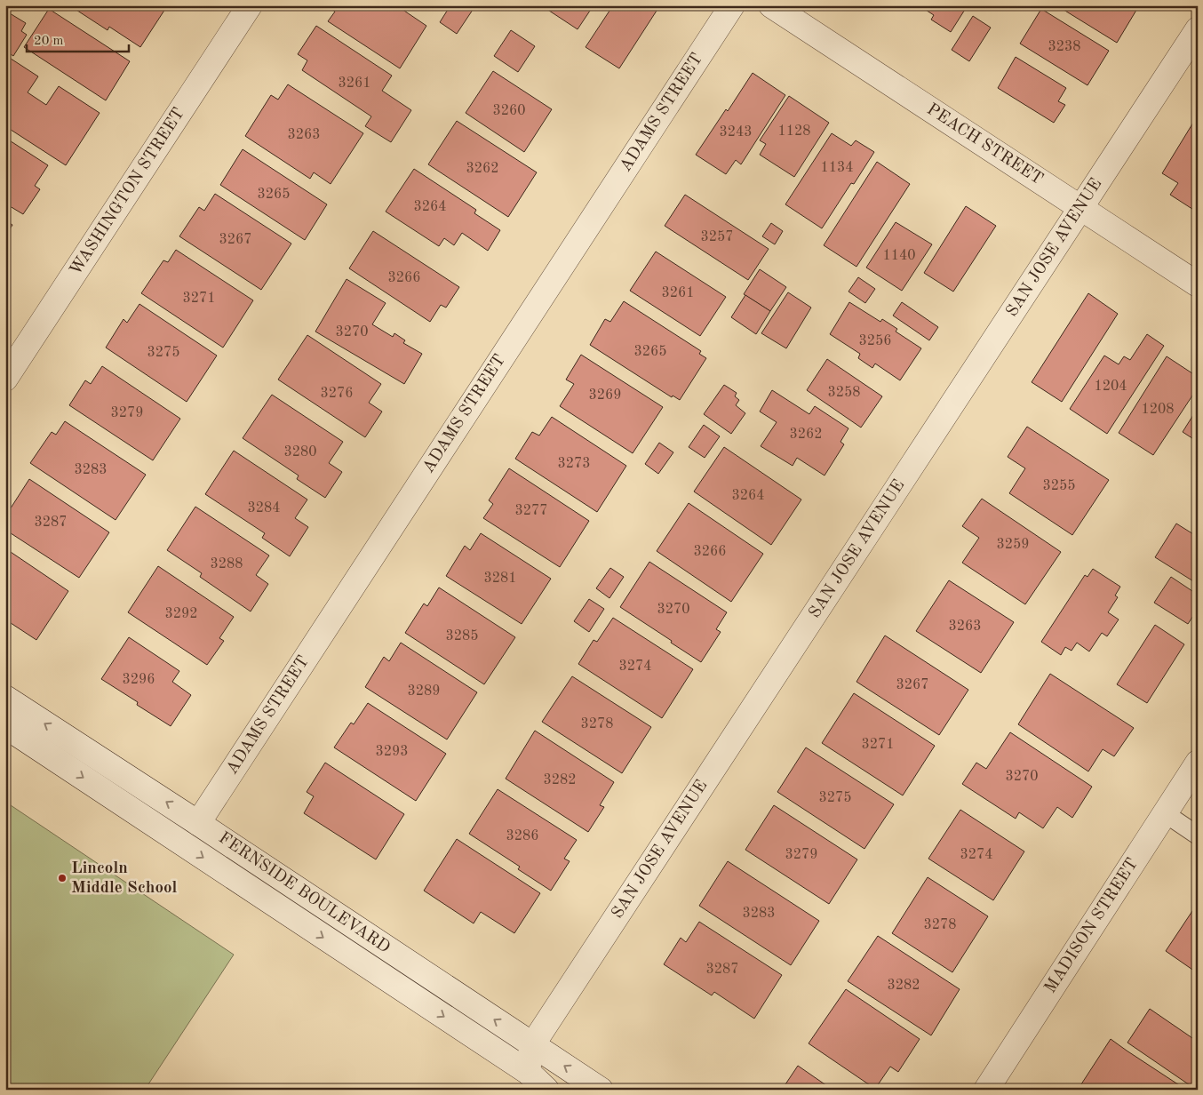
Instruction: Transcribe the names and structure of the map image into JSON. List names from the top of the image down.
{
  "streets": {
    "street": [
      "ADAMS STREET",
      "PEACH STREET",
      "WASHINGTON STREET",
      "SAN JOSE AVENUE",
      "FERNSIDE BOULEVARD",
      "MADISON STREET"
    ]
  },
  "crossings": [
    ["ADAMS STREET", "FERNSIDE BOULEVARD"],
    ["PEACH STREET", "SAN JOSE AVENUE"],
    ["SAN JOSE AVENUE", "FERNSIDE BOULEVARD"]
  ],
  "places": ["Lincoln Middle School"],
  "house_numbers": [
    "3238",
    "3261",
    "3260",
    "1128",
    "3243",
    "3263",
    "1134",
    "3262",
    "3265",
    "3264",
    "3257",
    "3267",
    "1140",
    "3266",
    "3261",
    "3271",
    "3270",
    "3256",
    "3265",
    "3275",
    "1204",
    "3258",
    "3276",
    "3269",
    "1208",
    "3279",
    "3262",
    "3280",
    "3273",
    "3283",
    "3255",
    "3264",
    "3284",
    "3277",
    "3287",
    "3259",
    "3266",
    "3288",
    "3281",
    "3270",
    "3292",
    "3263",
    "3285",
    "3274",
    "3296",
    "3267",
    "3289",
    "3278",
    "3271",
    "3293",
    "3270",
    "3282",
    "3275",
    "3286",
    "3279",
    "3274",
    "3283",
    "3278",
    "3287",
    "3282"
  ],
  "scale_bar": "20 m"
}
